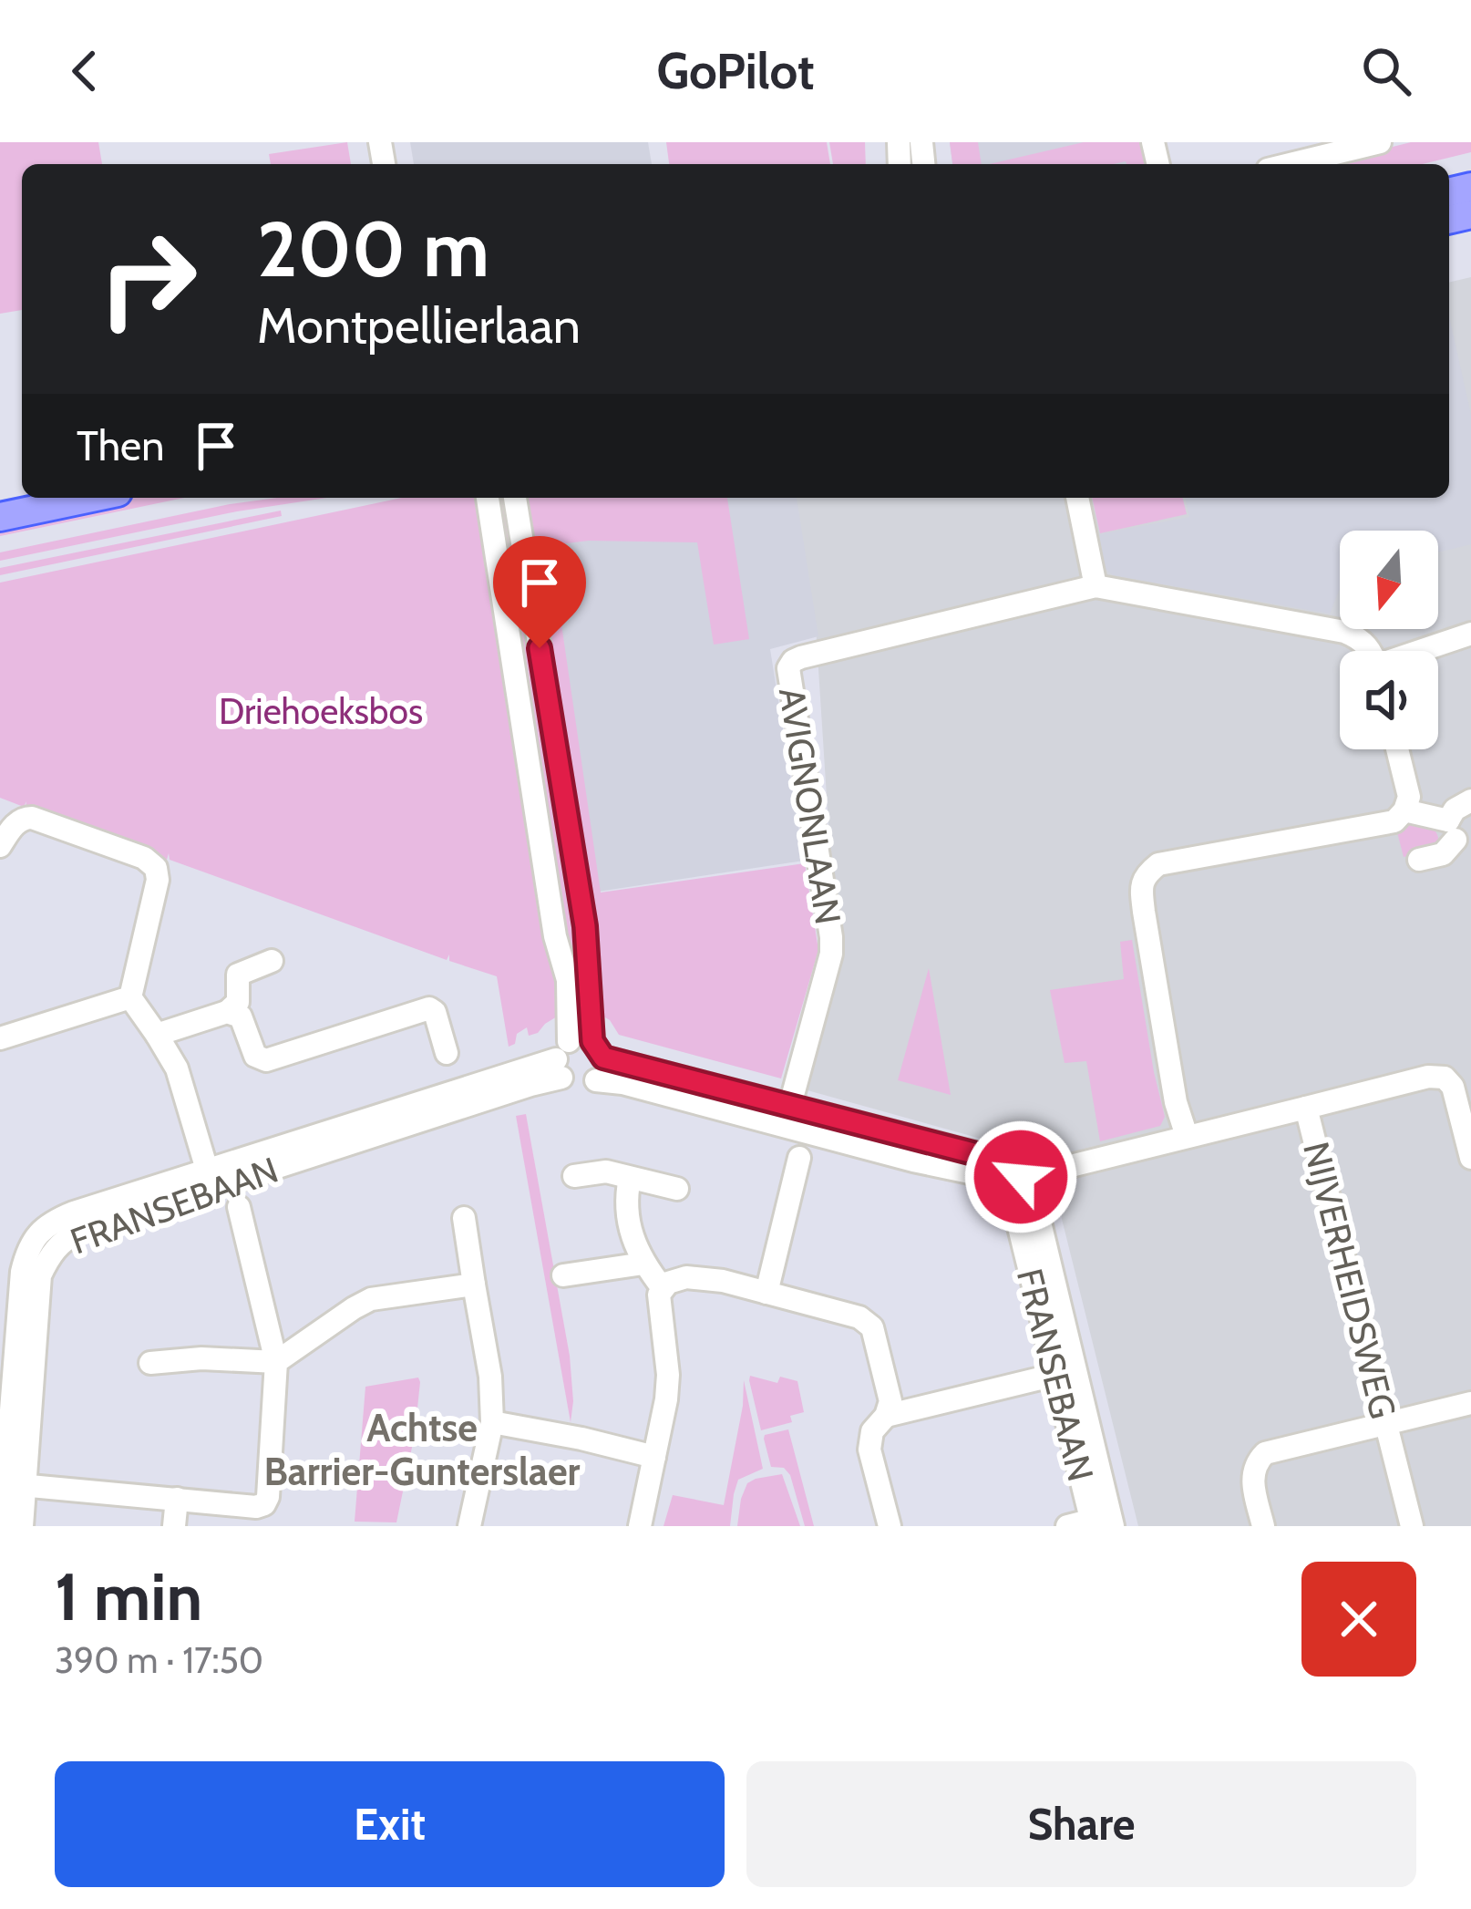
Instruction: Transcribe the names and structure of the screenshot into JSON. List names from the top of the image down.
{
  "streets": {
    "street": ["AVIGNONLAAN", "FRANSEBAAN", "NIJVERHEIDSWEG"]
  },
  "districts": ["Achtse Barrier-Gunterslaer"],
  "parks": ["Driehoeksbos"],
  "north": "bottom",
  "page": {
    "header": "GoPilot",
    "turn": ["200 m", "Montpellierlaan"],
    "then": "Then",
    "heading": ["1 min", "390 m · 17:50"],
    "buttons": ["Exit", "Share"]
  }
}
